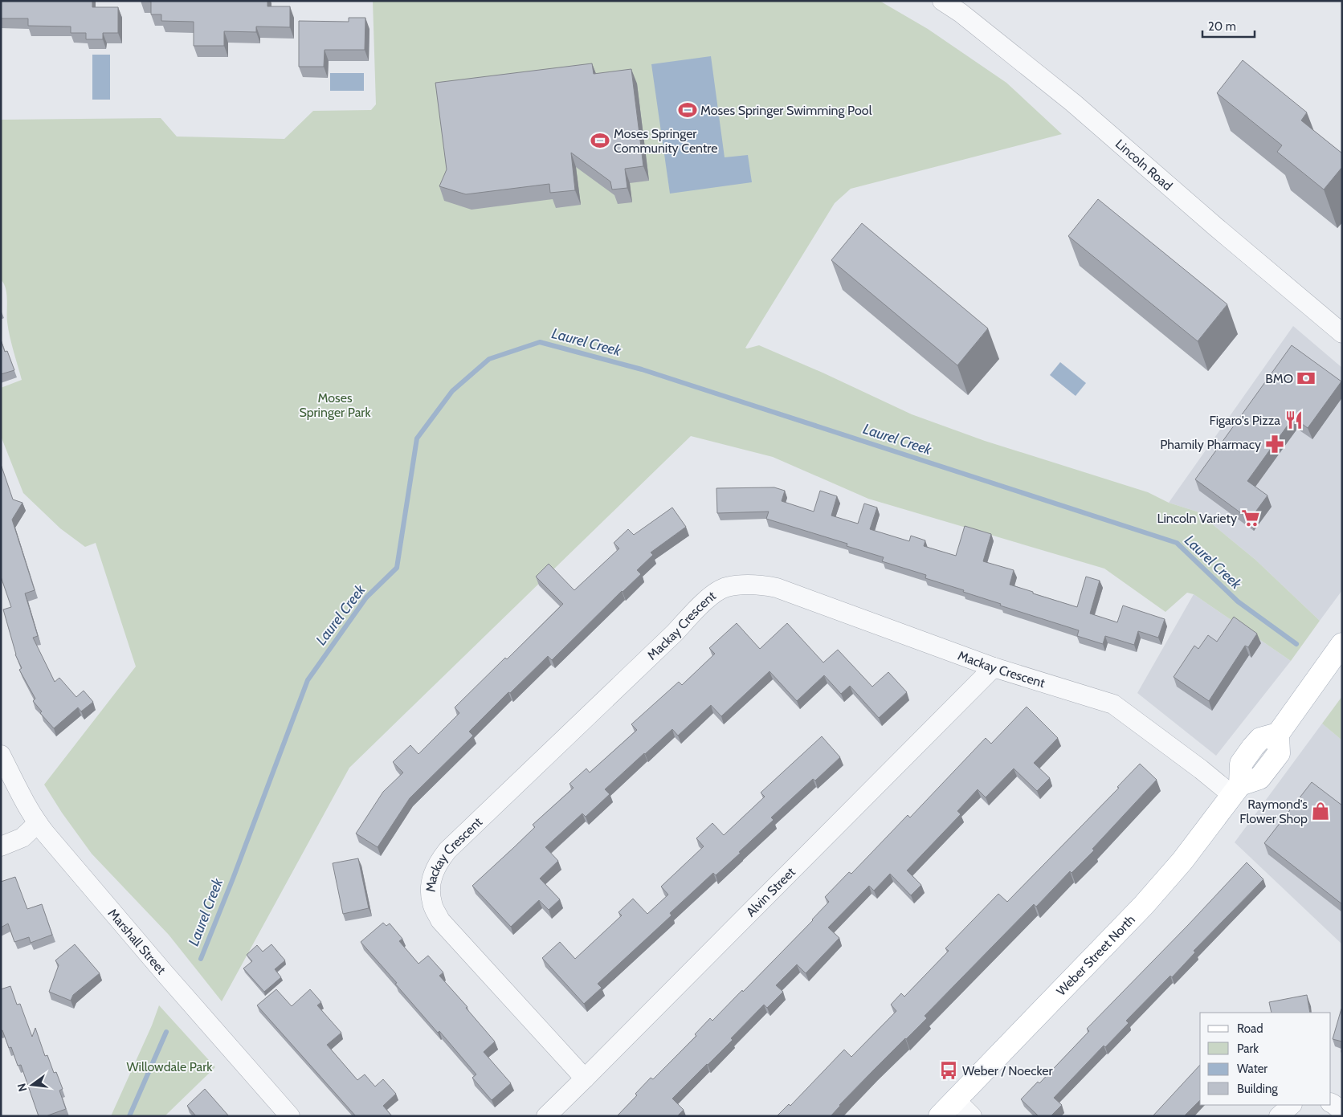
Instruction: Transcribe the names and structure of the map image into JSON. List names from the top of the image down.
{
  "streets": {
    "main road": ["Weber Street North"],
    "street": [
      "Lincoln Road",
      "Mackay Crescent",
      "Alvin Street",
      "Marshall Street"
    ]
  },
  "crossings": [
    ["Mackay Crescent", "Alvin Street"],
    ["Mackay Crescent", "Weber Street North"]
  ],
  "water": ["Laurel Creek"],
  "parks": ["Moses Springer Park", "Willowdale Park"],
  "places": {
    "sports": ["Moses Springer Swimming Pool", "Moses Springer Community Centre"],
    "bank": ["BMO"],
    "restaurant": ["Figaro's Pizza"],
    "pharmacy": ["Phamily Pharmacy"],
    "supermarket": ["Lincoln Variety"],
    "shop": ["Raymond's Flower Shop"],
    "bus stop": ["Weber / Noecker"]
  },
  "legend": [
    "Road",
    "Park",
    "Water",
    "Building"
  ],
  "scale_bar": "20 m",
  "north": "left"
}
